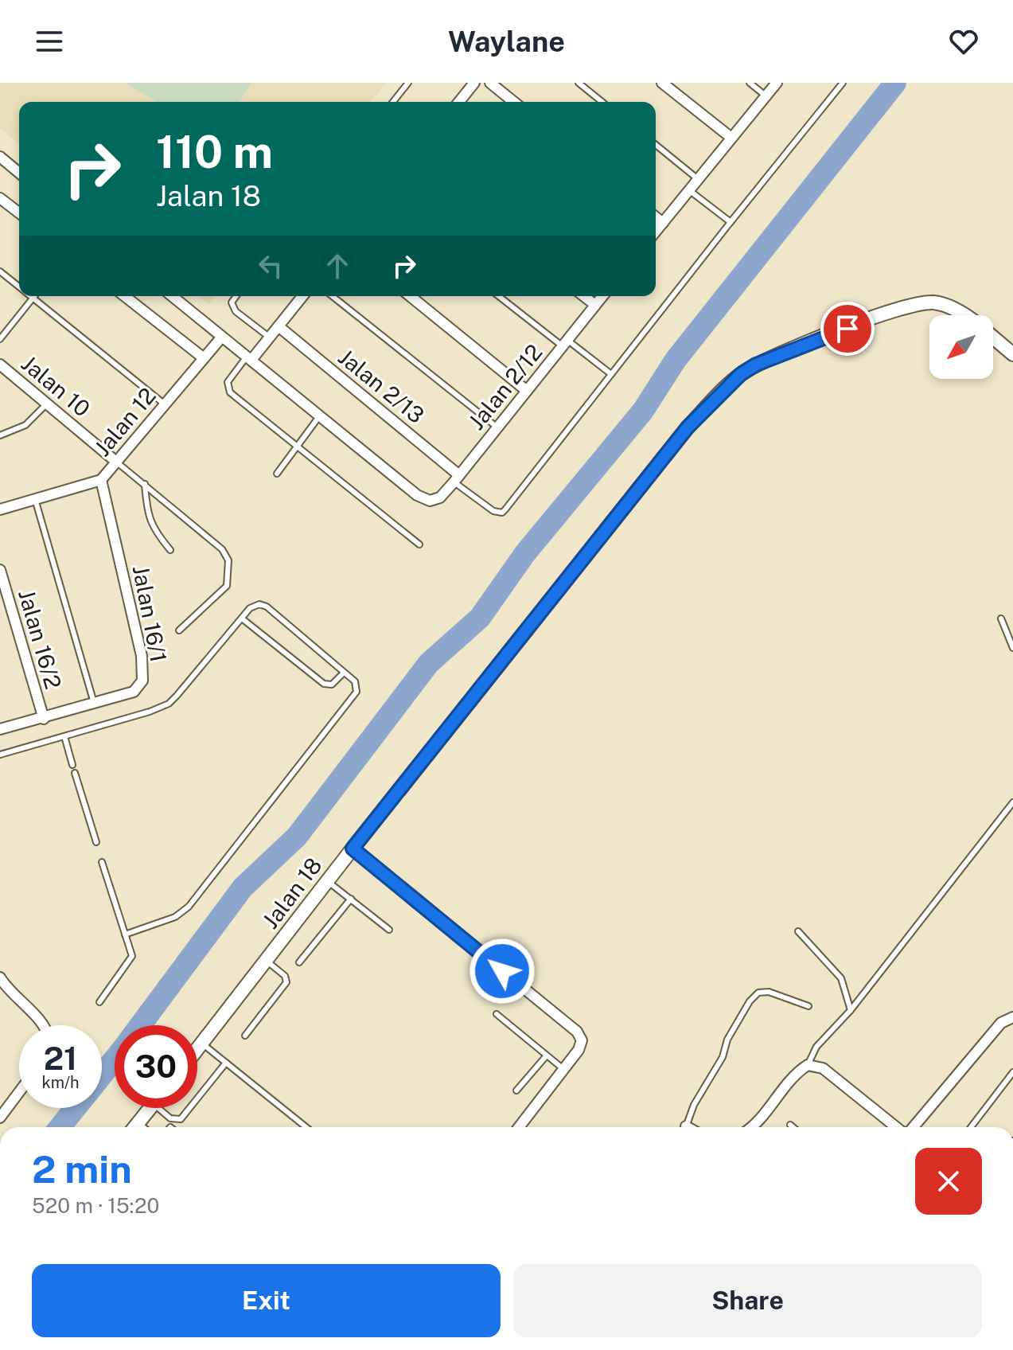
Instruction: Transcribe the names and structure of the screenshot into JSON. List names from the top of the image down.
{
  "streets": {
    "street": [
      "Jalan 10",
      "Jalan 2/13",
      "Jalan 2/12",
      "Jalan 12",
      "Jalan 16/1",
      "Jalan 16/2",
      "Jalan 18"
    ]
  },
  "crossings": [
    ["Jalan 10", "Jalan 12"],
    ["Jalan 2/13", "Jalan 2/12"],
    ["Jalan 12", "Jalan 16/1"],
    ["Jalan 16/1", "Jalan 16/2"]
  ],
  "north": "bottom left",
  "page": {
    "header": "Waylane",
    "turn": ["110 m", "Jalan 18"],
    "speed": "21 km/h",
    "limit": "30",
    "heading": ["2 min", "520 m · 15:20"],
    "buttons": ["Exit", "Share"]
  }
}
